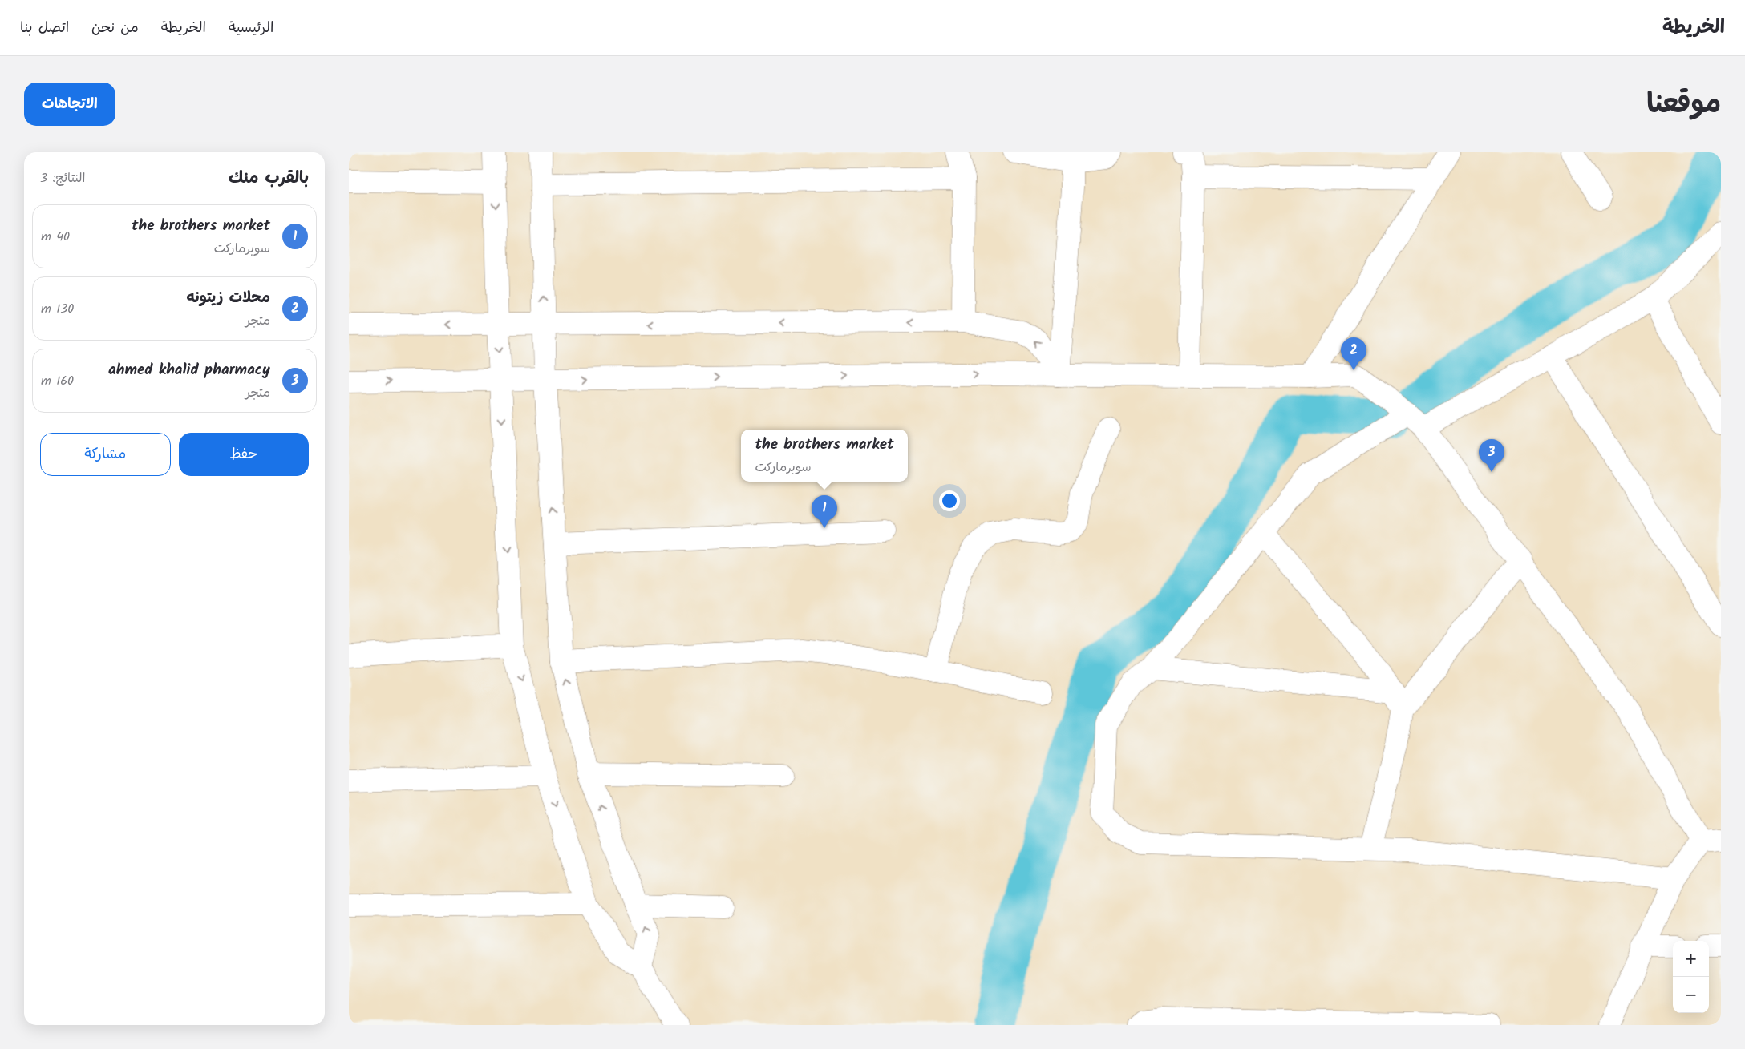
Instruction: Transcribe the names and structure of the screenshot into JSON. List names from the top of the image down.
{
  "page": {
    "header": "الخريطة",
    "nav": [
      "الرئيسية",
      "الخريطة",
      "من نحن",
      "اتصل بنا"
    ],
    "title": "موقعنا",
    "buttons": [
      "الاتجاهات",
      ["حفظ", "مشاركة"]
    ],
    "heading": ["بالقرب منك", "النتائج: 3"],
    "list": [
      {
        "mark": "1",
        "name": "the brothers market",
        "note": "سوبرماركت",
        "value": "40 m"
      },
      {
        "mark": "2",
        "name": "محلات زيتونه",
        "note": "متجر",
        "value": "130 m"
      },
      {
        "mark": "3",
        "name": "ahmed khalid pharmacy",
        "note": "متجر",
        "value": "160 m"
      }
    ],
    "pins": ["2", "3", "1"],
    "popup": ["the brothers market", "سوبرماركت"],
    "map_buttons": ["+", "−"]
  }
}
